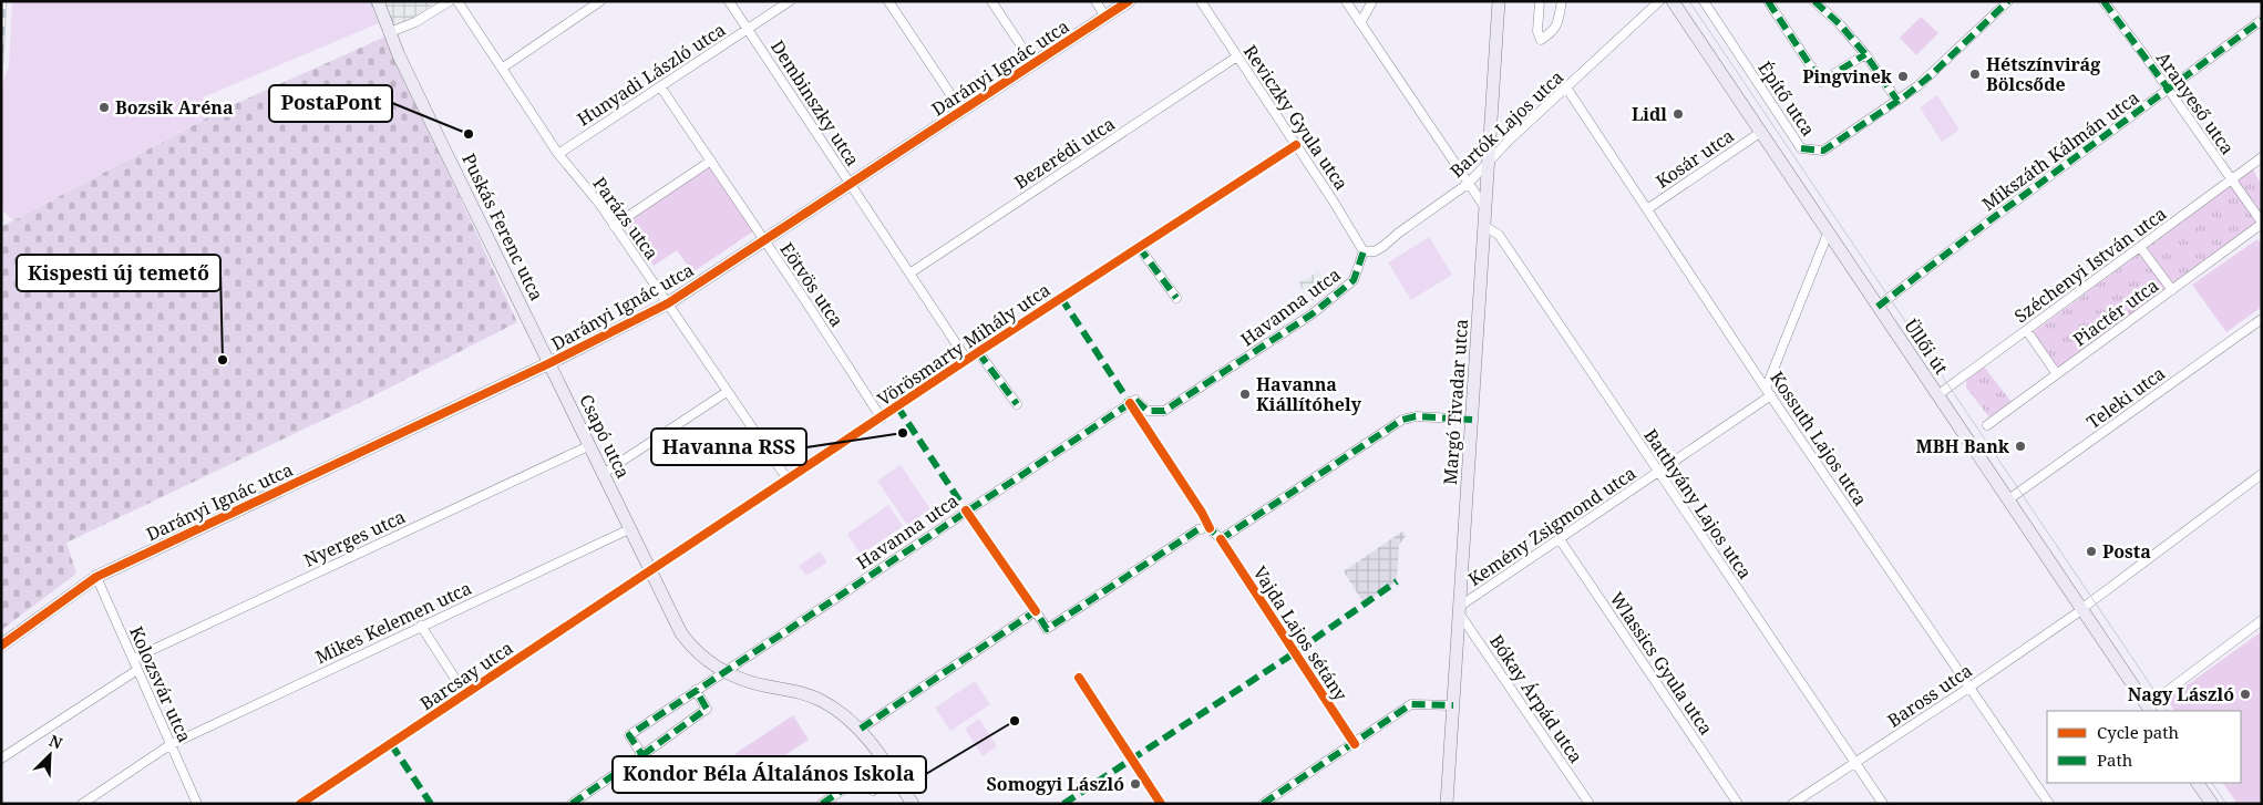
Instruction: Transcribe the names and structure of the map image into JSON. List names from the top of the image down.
{
  "streets": {
    "street": [
      "Darányi Ignác utca",
      "Hunyadi László utca",
      "Építő utca",
      "Dembinszky utca",
      "Aranyeső utca",
      "Reviczky Gyula utca",
      "Bartók Lajos utca",
      "Mikszáth Kálmán utca",
      "Bezerédi utca",
      "Kosár utca",
      "Parázs utca",
      "Puskás Ferenc utca",
      "Széchenyi István utca",
      "Eötvös utca",
      "Havanna utca",
      "Piactér utca",
      "Vörösmarty Mihály utca",
      "Üllői út",
      "Teleki utca",
      "Margó Tivadar utca",
      "Csapó utca",
      "Kossuth Lajos utca",
      "Batthyány Lajos utca",
      "Kemény Zsigmond utca",
      "Nyerges utca",
      "Mikes Kelemen utca",
      "Wlassics Gyula utca",
      "Barcsay utca",
      "Kolozsvár utca",
      "Baross utca",
      "Bókay Árpád utca"
    ],
    "cycle path": ["Vajda Lajos sétány"]
  },
  "crossings": [
    ["Darányi Ignác utca", "Dembinszky utca"],
    ["Darányi Ignác utca", "Parázs utca"],
    ["Darányi Ignác utca", "Eötvös utca"],
    ["Darányi Ignác utca", "Csapó utca"],
    ["Darányi Ignác utca", "Kolozsvár utca"],
    ["Hunyadi László utca", "Dembinszky utca"],
    ["Hunyadi László utca", "Parázs utca"],
    ["Hunyadi László utca", "Eötvös utca"],
    ["Dembinszky utca", "Bezerédi utca"],
    ["Dembinszky utca", "Vörösmarty Mihály utca"],
    ["Aranyeső utca", "Mikszáth Kálmán utca"],
    ["Aranyeső utca", "Széchenyi István utca"],
    ["Aranyeső utca", "Piactér utca"],
    ["Reviczky Gyula utca", "Bartók Lajos utca"],
    ["Reviczky Gyula utca", "Bezerédi utca"],
    ["Reviczky Gyula utca", "Havanna utca"],
    ["Reviczky Gyula utca", "Vörösmarty Mihály utca"],
    ["Bartók Lajos utca", "Havanna utca"],
    ["Bartók Lajos utca", "Margó Tivadar utca"],
    ["Bartók Lajos utca", "Kossuth Lajos utca"],
    ["Mikszáth Kálmán utca", "Üllői út"],
    ["Kosár utca", "Üllői út"],
    ["Kosár utca", "Kossuth Lajos utca"],
    ["Parázs utca", "Vörösmarty Mihály utca"],
    ["Puskás Ferenc utca", "Csapó utca"],
    ["Széchenyi István utca", "Üllői út"],
    ["Eötvös utca", "Vörösmarty Mihály utca"],
    ["Havanna utca", "Csapó utca"],
    ["Vörösmarty Mihály utca", "Csapó utca"],
    ["Vörösmarty Mihály utca", "Barcsay utca"],
    ["Üllői út", "Teleki utca"],
    ["Üllői út", "Baross utca"],
    ["Margó Tivadar utca", "Batthyány Lajos utca"],
    ["Margó Tivadar utca", "Kemény Zsigmond utca"],
    ["Margó Tivadar utca", "Bókay Árpád utca"],
    ["Csapó utca", "Nyerges utca"],
    ["Csapó utca", "Mikes Kelemen utca"],
    ["Csapó utca", "Barcsay utca"],
    ["Kossuth Lajos utca", "Kemény Zsigmond utca"],
    ["Kossuth Lajos utca", "Baross utca"],
    ["Batthyány Lajos utca", "Kemény Zsigmond utca"],
    ["Batthyány Lajos utca", "Baross utca"],
    ["Kemény Zsigmond utca", "Wlassics Gyula utca"],
    ["Kemény Zsigmond utca", "Bókay Árpád utca"],
    ["Nyerges utca", "Kolozsvár utca"],
    ["Mikes Kelemen utca", "Kolozsvár utca"]
  ],
  "places": [
    "Hétszínvirág Bölcsőde",
    "Pingvinek",
    "Bozsik Aréna",
    "Lidl",
    "PostaPont",
    "Kispesti új temető",
    "Havanna Kiállítóhely",
    "Havanna RSS",
    "MBH Bank",
    "Posta",
    "Nagy László",
    "Kondor Béla Általános Iskola",
    "Somogyi László"
  ],
  "legend": ["Cycle path", "Path"],
  "north": "top right"
}
